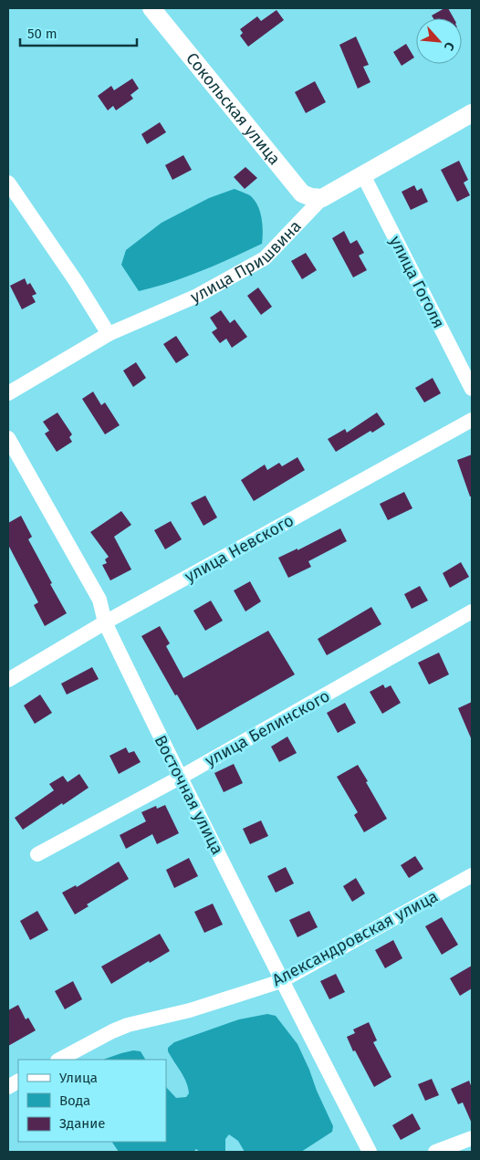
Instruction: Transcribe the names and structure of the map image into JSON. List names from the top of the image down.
{
  "streets": {
    "street": [
      "Сокольская улица",
      "улица Пришвина",
      "улица Гоголя",
      "улица Невского",
      "улица Белинского",
      "Восточная улица",
      "Александровская улица"
    ]
  },
  "crossings": [
    ["Сокольская улица", "улица Пришвина"],
    ["улица Пришвина", "улица Гоголя"],
    ["улица Невского", "Восточная улица"],
    ["улица Белинского", "Восточная улица"],
    ["Восточная улица", "Александровская улица"]
  ],
  "legend": ["Улица", "Вода", "Здание"],
  "scale_bar": "50 m",
  "north": "bottom right"
}
